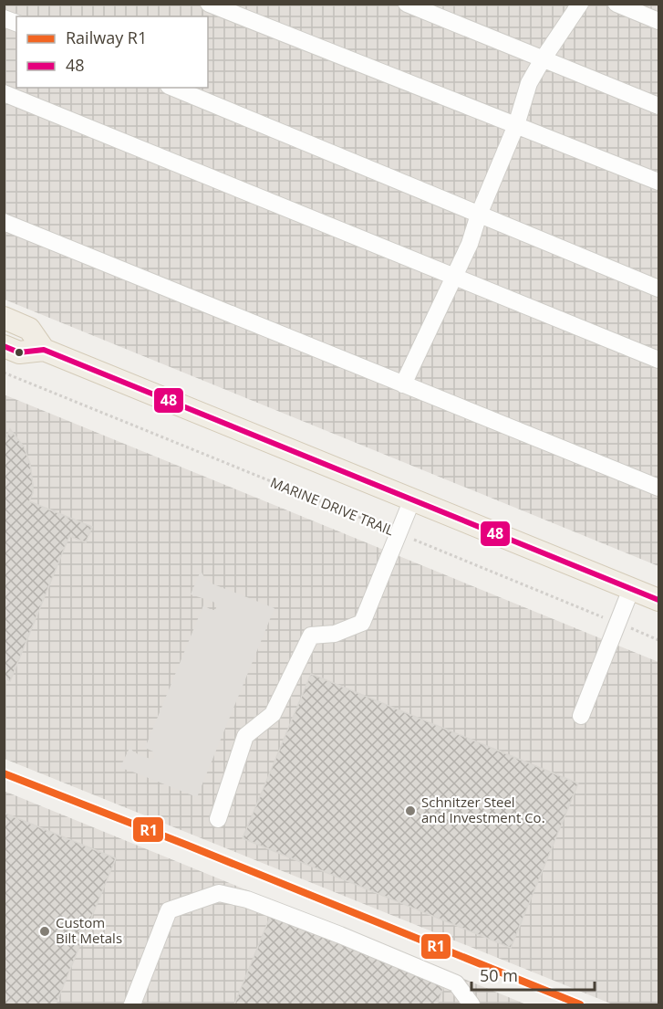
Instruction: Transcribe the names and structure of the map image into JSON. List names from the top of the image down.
{
  "streets": {
    "path": ["MARINE DRIVE TRAIL"]
  },
  "places": ["Schnitzer Steel and Investment Co.", "Custom Bilt Metals"],
  "lines": ["transit line 48", "rail line R1"],
  "legend": ["Railway R1", "48"],
  "scale_bar": "50 m"
}
